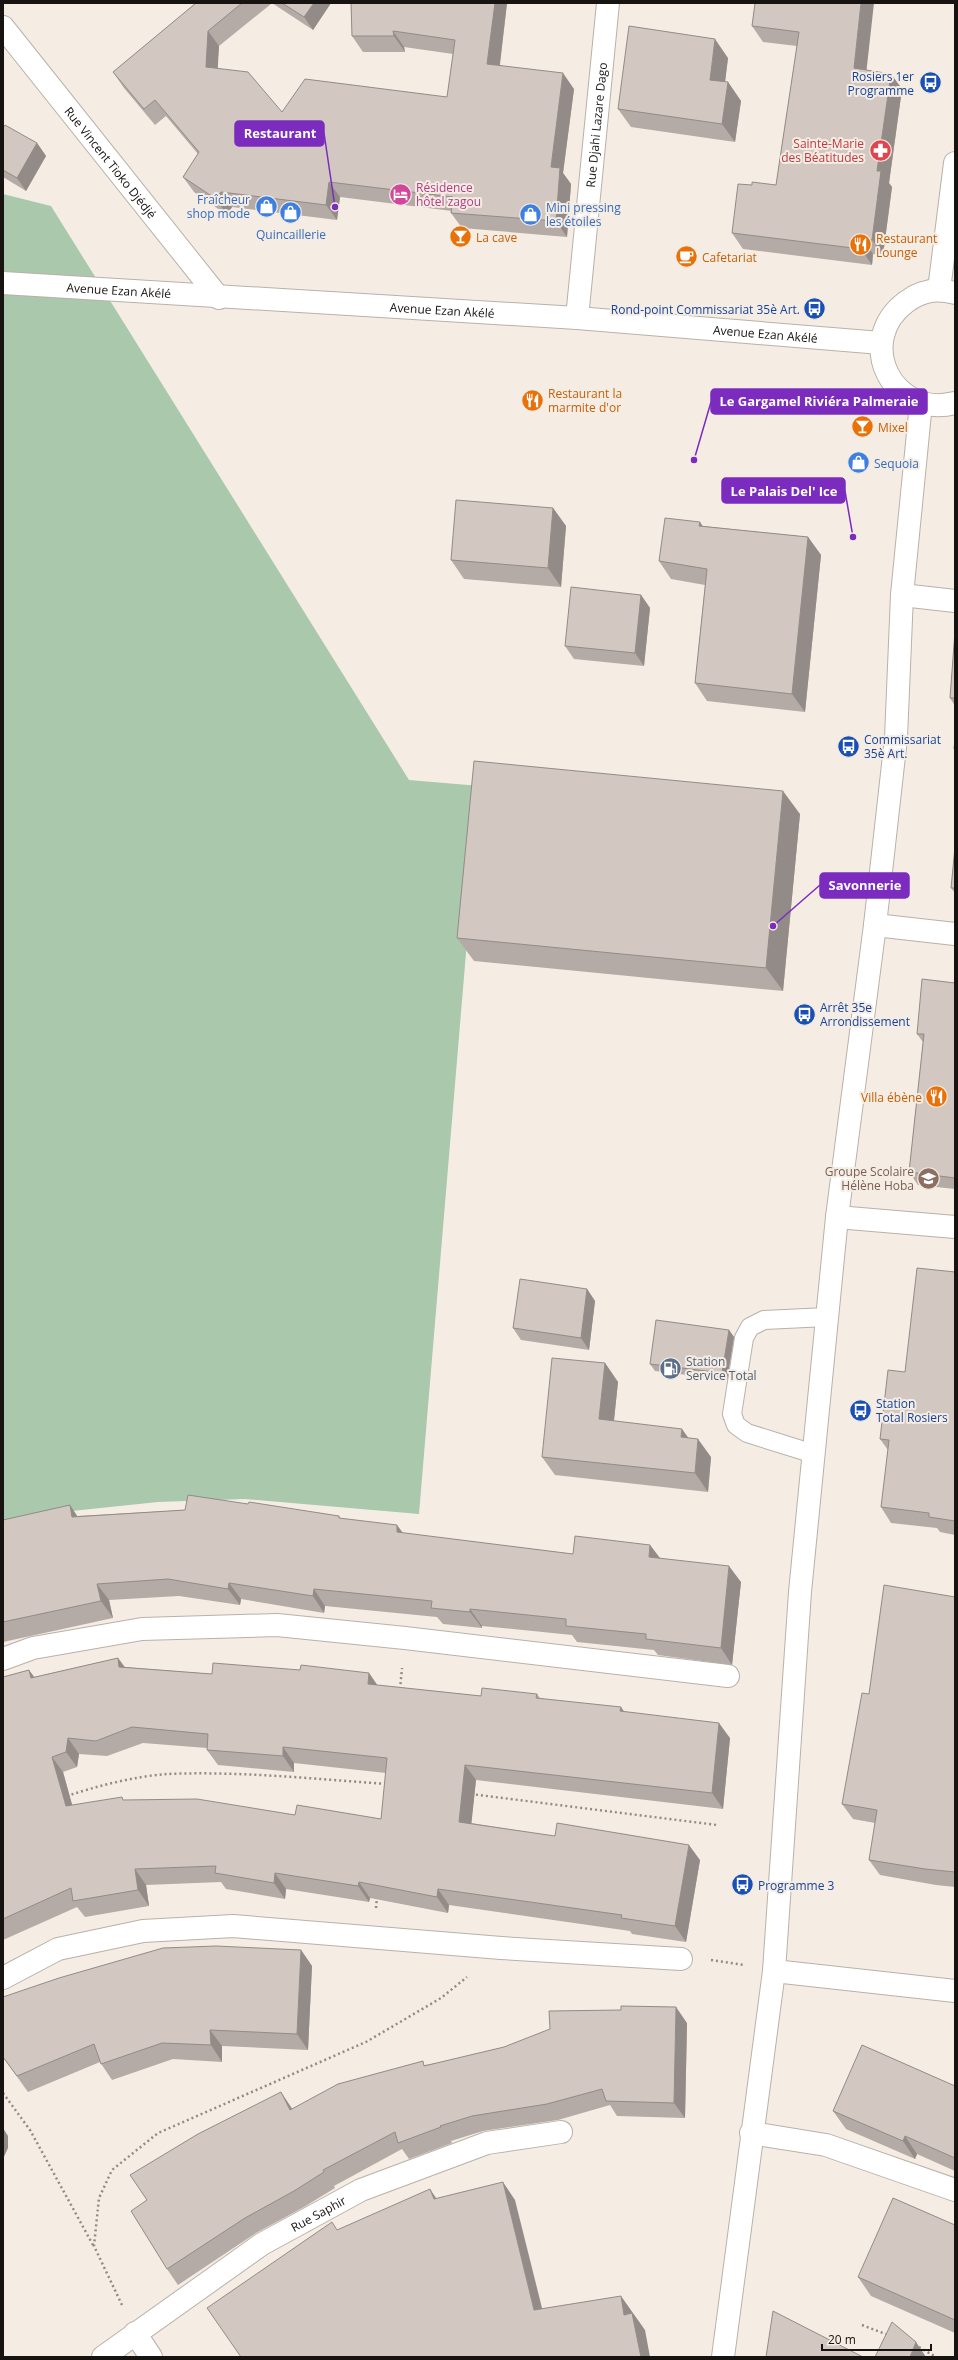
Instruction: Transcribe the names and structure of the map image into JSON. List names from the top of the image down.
{
  "streets": {
    "street": [
      "Rue Djahi Lazare Dago",
      "Rue Vincent Tioko Djédjé",
      "Avenue Ezan Akélé",
      "Rue Saphir"
    ]
  },
  "crossings": [
    ["Rue Djahi Lazare Dago", "Avenue Ezan Akélé"],
    ["Rue Vincent Tioko Djédjé", "Avenue Ezan Akélé"]
  ],
  "places": {
    "bus stop": [
      "Rosiers 1er Programme",
      "Rond-point Commissariat 35è Art.",
      "Commissariat 35è Art.",
      "Arrêt 35e Arrondissement",
      "Station Total Rosiers",
      "Programme 3"
    ],
    "pharmacy": ["Sainte-Marie des Béatitudes"],
    "hotel": ["Résidence hôtel zagou"],
    "shop": [
      "Fraîcheur shop mode",
      "Quincaillerie",
      "Mini pressing les étoiles",
      "Sequoia"
    ],
    "other": [
      "Restaurant",
      "Le Gargamel Riviéra Palmeraie",
      "Le Palais Del' Ice",
      "Savonnerie"
    ],
    "bar": ["La cave", "Mixel"],
    "restaurant": ["Restaurant Lounge", "Restaurant la marmite d'or", "Villa ébène"],
    "cafe": ["Cafetariat"],
    "school or university": ["Groupe Scolaire Hélène Hoba"],
    "fuel station": ["Station Service Total"]
  },
  "scale_bar": "20 m"
}
